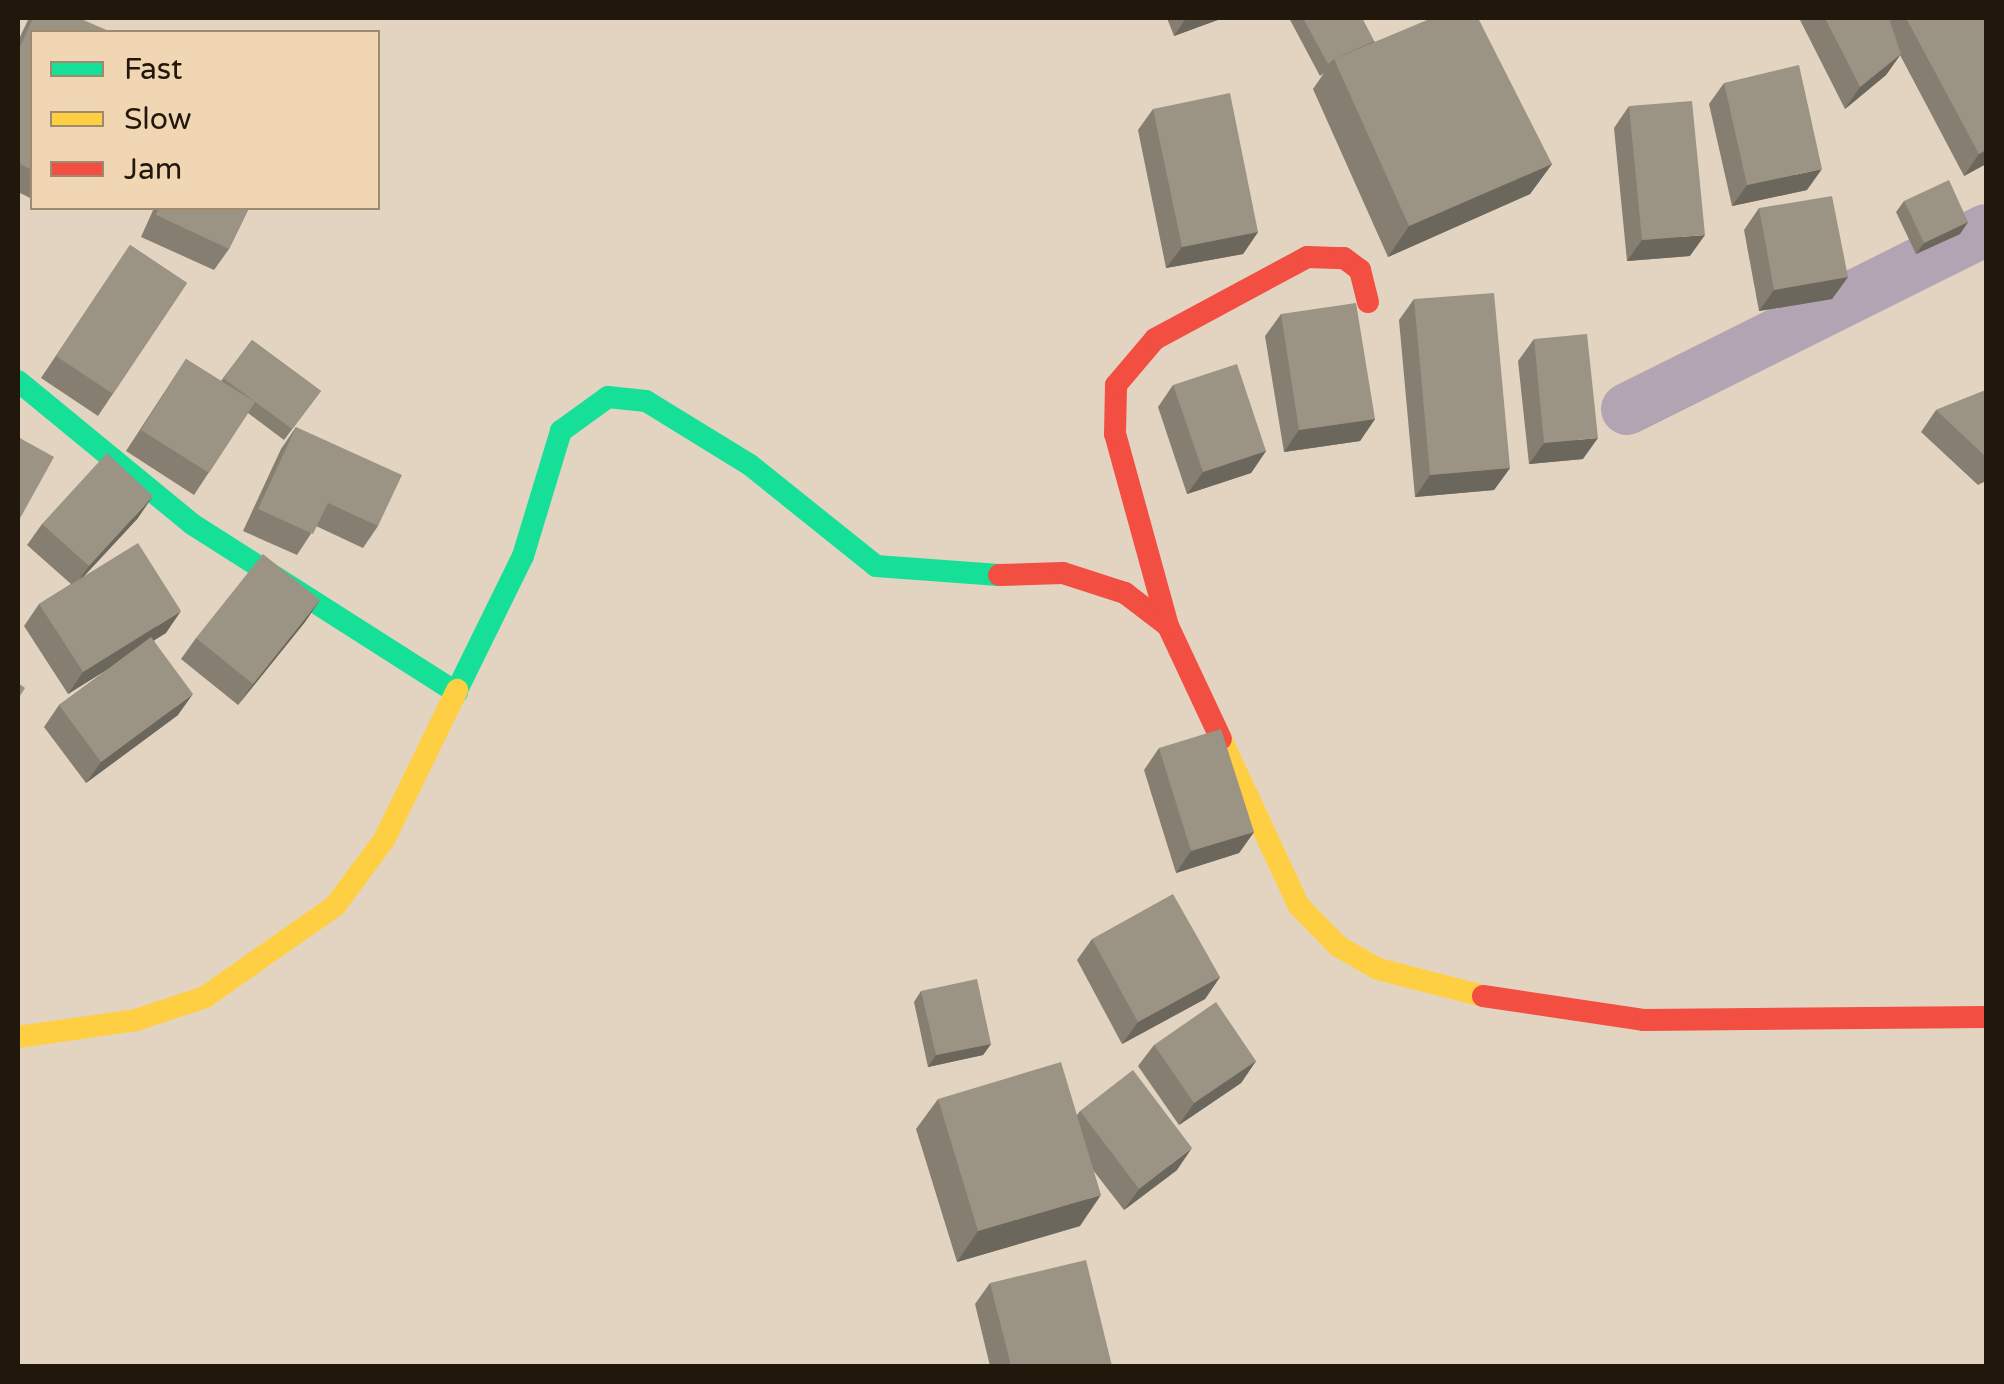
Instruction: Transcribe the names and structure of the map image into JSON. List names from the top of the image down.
{
  "legend": ["Fast", "Slow", "Jam"]
}
